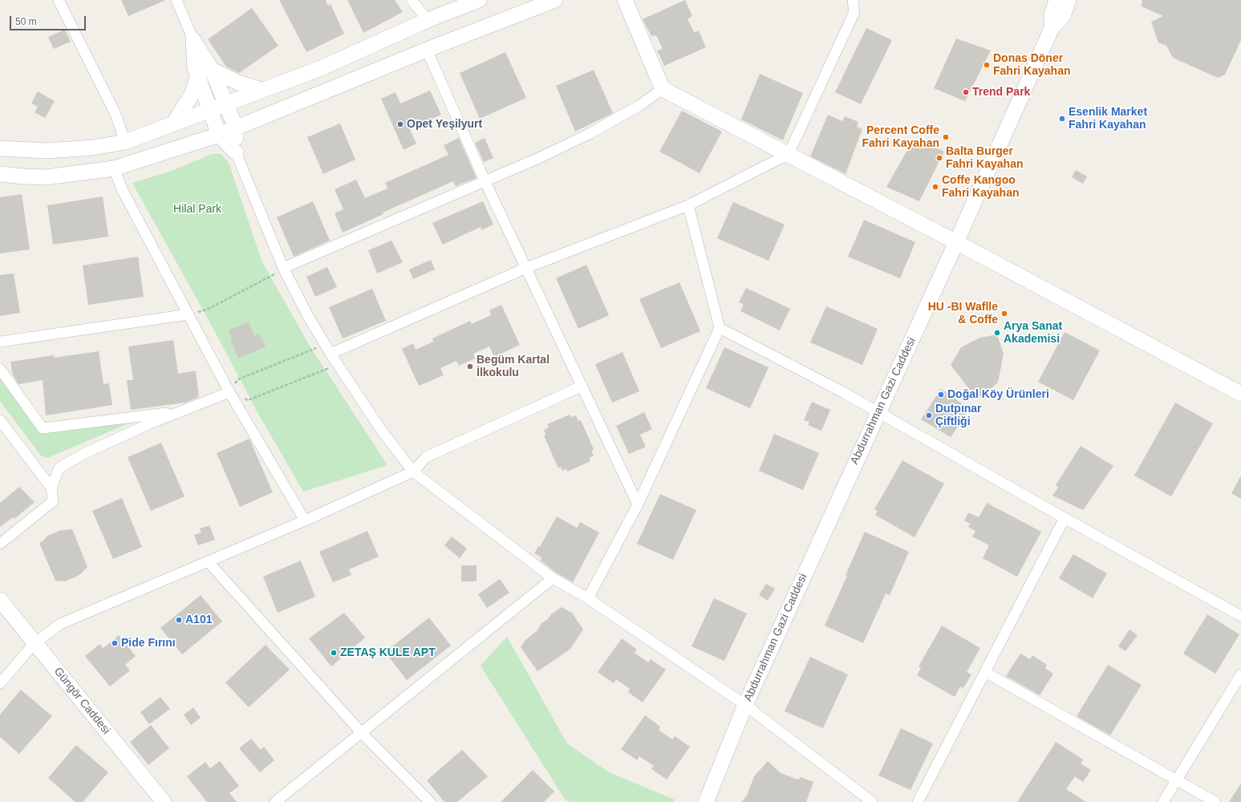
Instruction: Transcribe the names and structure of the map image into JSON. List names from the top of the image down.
{
  "streets": {
    "main road": ["Abdurrahman Gazi Caddesi", "Güngör Caddesi"]
  },
  "parks": ["Hilal Park"],
  "places": [
    "Donas Döner Fahri Kayahan",
    "Trend Park",
    "Esenlik Market Fahri Kayahan",
    "Opet Yeşilyurt",
    "Percent Coffe Fahri Kayahan",
    "Balta Burger Fahri Kayahan",
    "Coffe Kangoo Fahri Kayahan",
    "HU -BI Waflle & Coffe",
    "Arya Sanat Akademisi",
    "Begüm Kartal İlkokulu",
    "Doğal Köy Ürünleri",
    "Dutpınar Çiftliği",
    "A101",
    "Pide Fırını",
    "ZETAŞ KULE APT"
  ],
  "scale_bar": "50 m"
}
